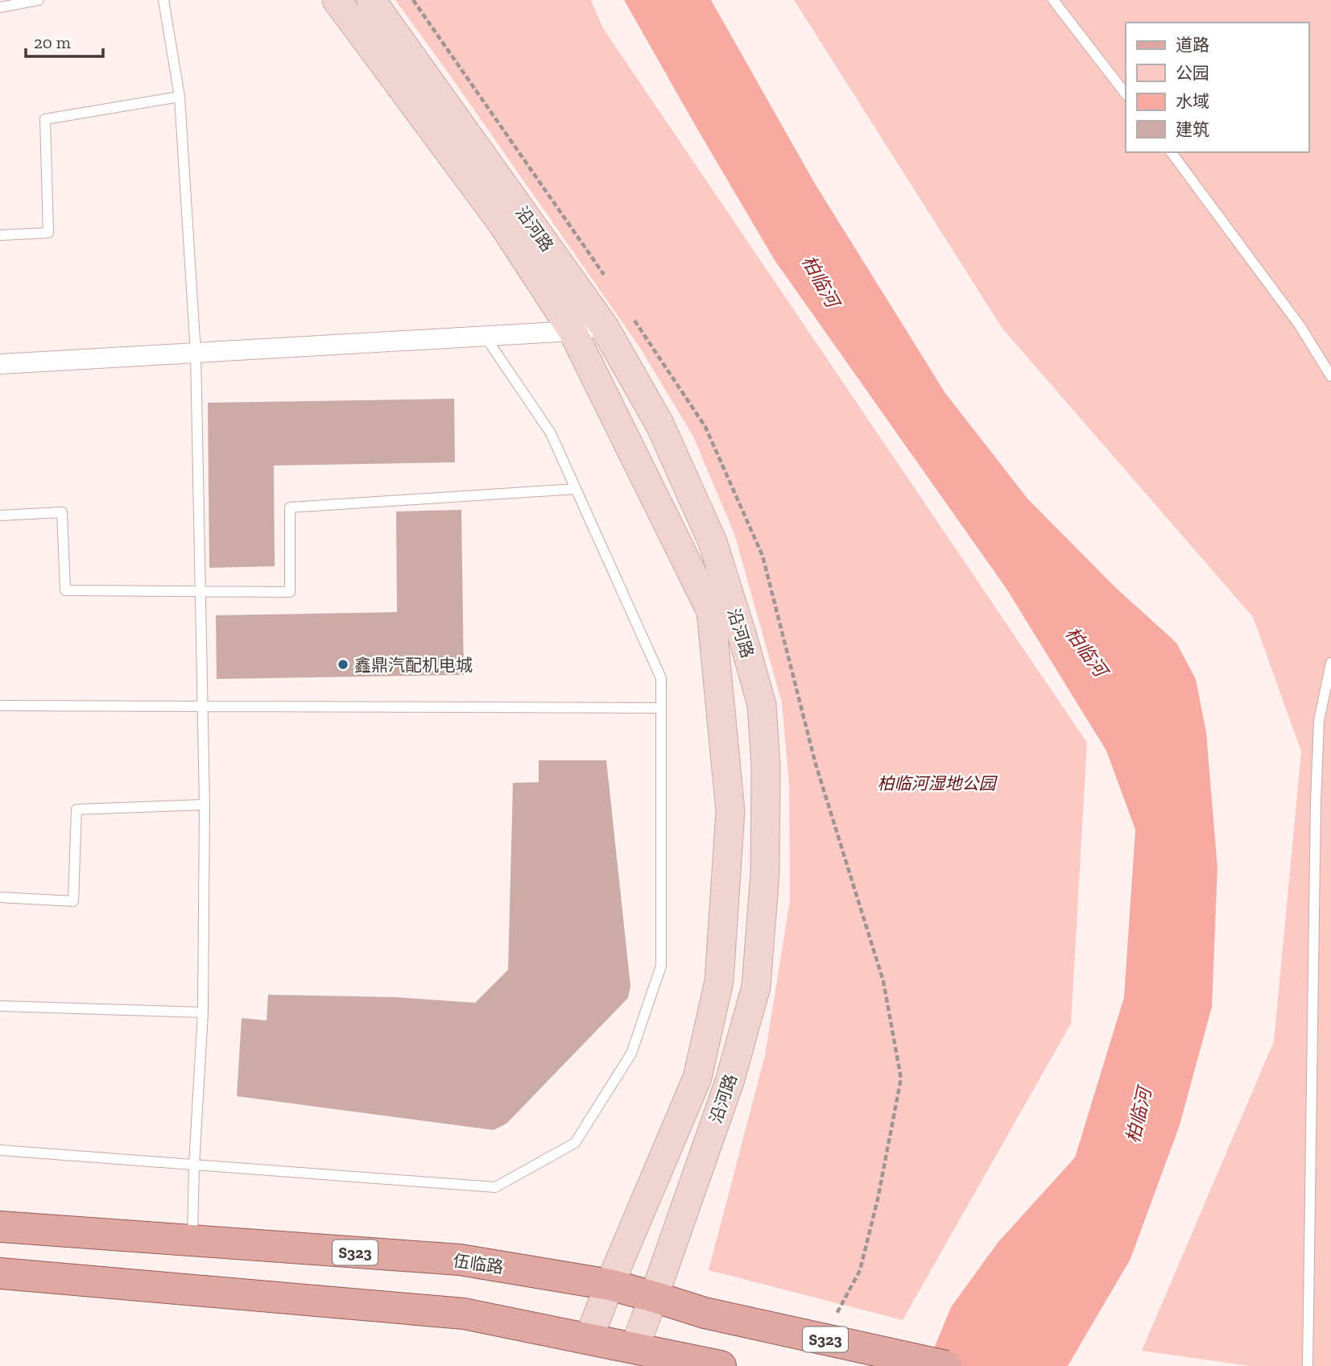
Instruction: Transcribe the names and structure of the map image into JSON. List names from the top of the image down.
{
  "streets": {
    "main road": ["S323", "伍临路"],
    "street": ["沿河路"]
  },
  "crossings": [
    ["沿河路", "伍临路"]
  ],
  "water": ["柏临河"],
  "parks": ["柏临河湿地公园"],
  "places": ["鑫鼎汽配机电城"],
  "legend": [
    "道路",
    "公园",
    "水域",
    "建筑"
  ],
  "scale_bar": "20 m"
}
